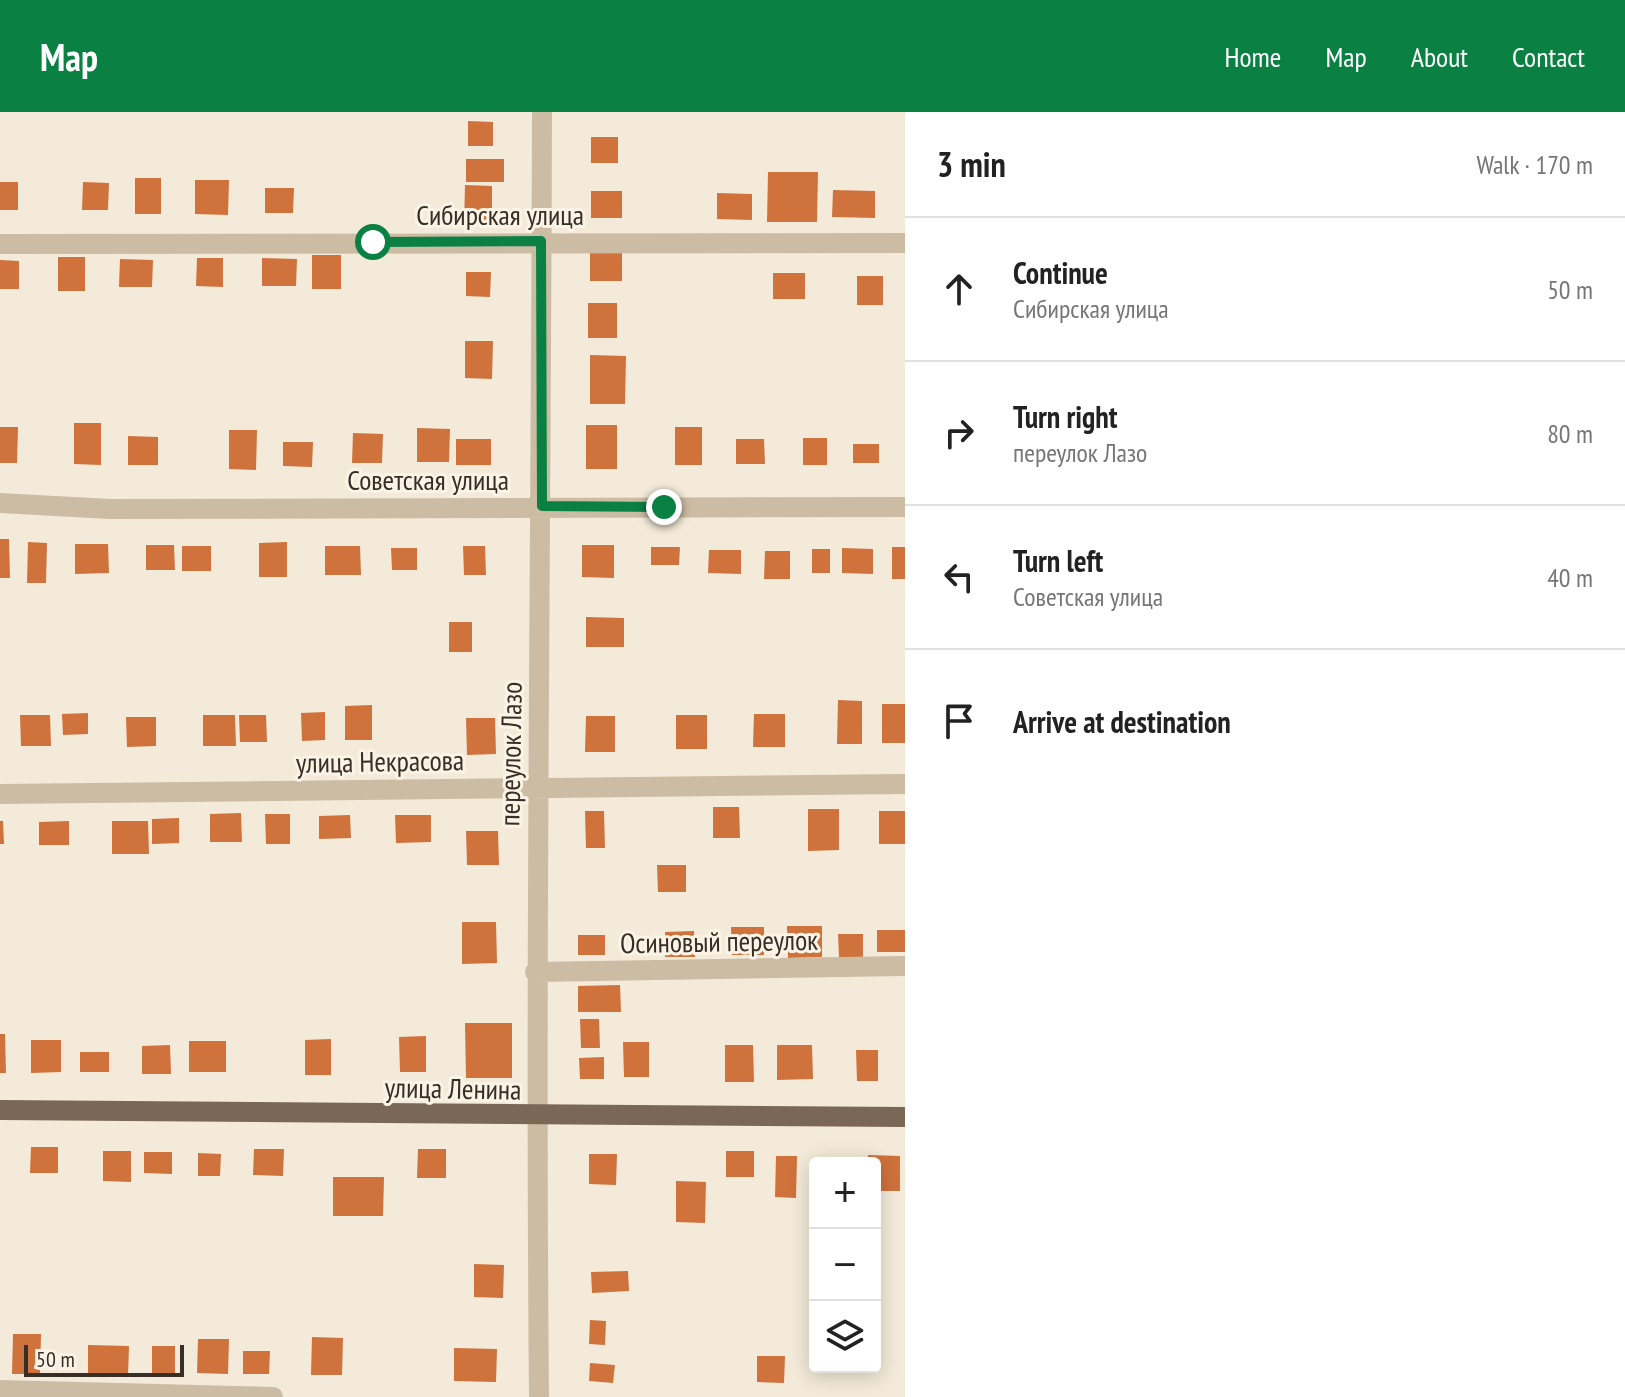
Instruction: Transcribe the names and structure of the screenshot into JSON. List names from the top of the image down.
{
  "streets": {
    "main road": ["улица Ленина"],
    "street": [
      "Сибирская улица",
      "Советская улица",
      "переулок Лазо",
      "улица Некрасова",
      "Осиновый переулок"
    ]
  },
  "crossings": [
    ["Сибирская улица", "переулок Лазо"],
    ["Советская улица", "переулок Лазо"],
    ["переулок Лазо", "улица Некрасова"],
    ["переулок Лазо", "Осиновый переулок"],
    ["переулок Лазо", "улица Ленина"]
  ],
  "scale_bar": "50 m",
  "page": {
    "header": "Map",
    "nav": [
      "Home",
      "Map",
      "About",
      "Contact"
    ],
    "heading": ["3 min", "Walk · 170 m"],
    "list": [
      ["Continue", "Сибирская улица", "50 m"],
      ["Turn right", "переулок Лазо", "80 m"],
      ["Turn left", "Советская улица", "40 m"],
      "Arrive at destination"
    ],
    "map_buttons": ["+", "−"],
    "scale": "50 m"
  }
}
